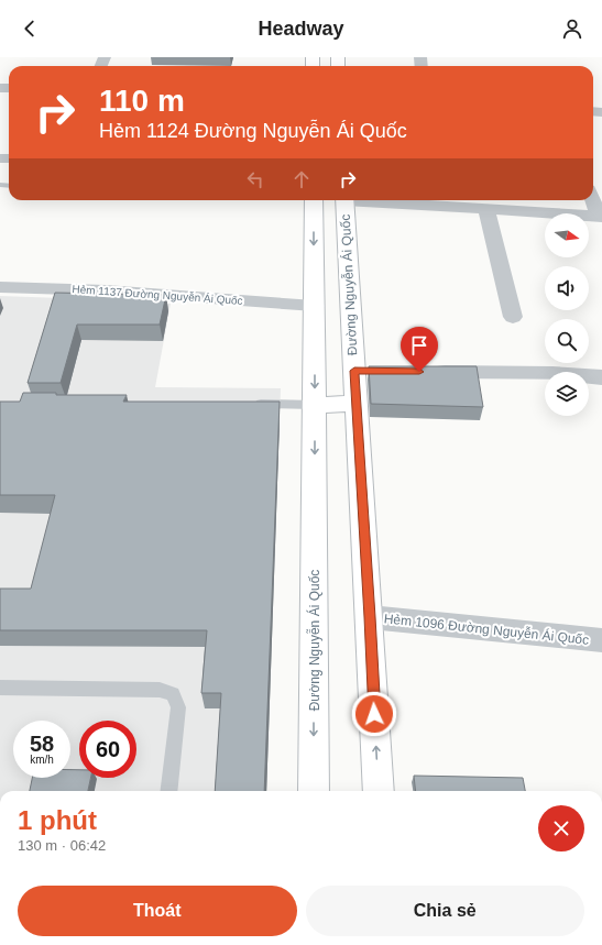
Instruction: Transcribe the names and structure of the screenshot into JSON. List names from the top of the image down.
{
  "streets": {
    "main road": ["Đường Nguyễn Ái Quốc"],
    "street": ["Hẻm 1137 Đường Nguyễn Ái Quốc", "Hẻm 1096 Đường Nguyễn Ái Quốc"]
  },
  "crossings": [
    ["Đường Nguyễn Ái Quốc", "Hẻm 1137 Đường Nguyễn Ái Quốc"],
    ["Đường Nguyễn Ái Quốc", "Hẻm 1096 Đường Nguyễn Ái Quốc"]
  ],
  "north": "right",
  "page": {
    "header": "Headway",
    "turn": ["110 m", "Hẻm 1124 Đường Nguyễn Ái Quốc"],
    "speed": "58 km/h",
    "limit": "60",
    "heading": ["1 phút", "130 m · 06:42"],
    "buttons": ["Thoát", "Chia sẻ"]
  }
}
